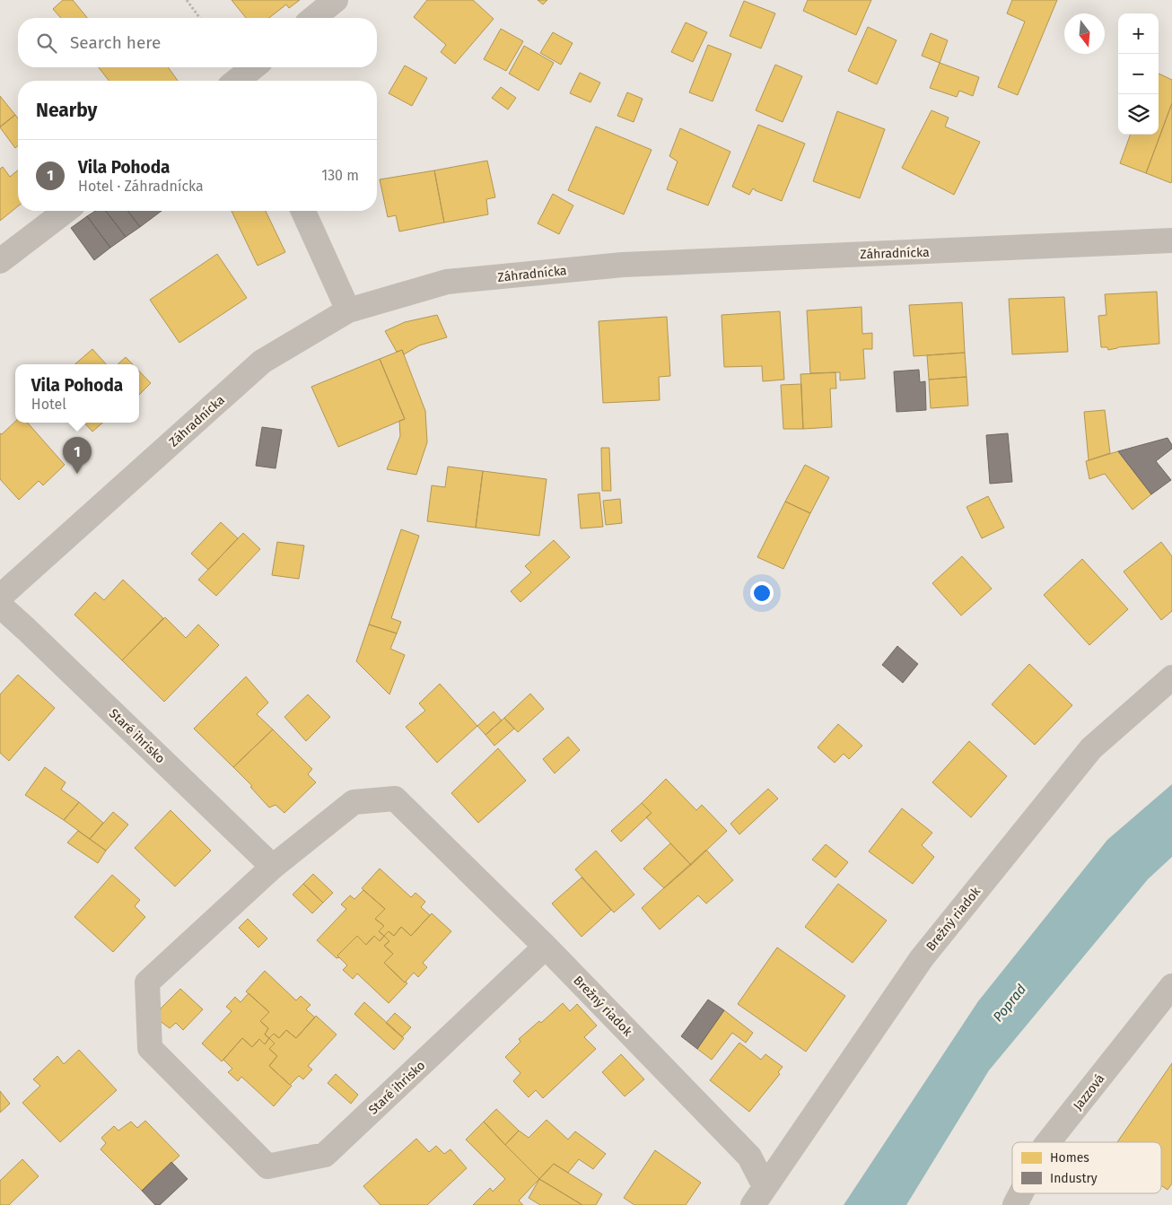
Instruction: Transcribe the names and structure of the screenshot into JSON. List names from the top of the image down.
{
  "streets": {
    "street": [
      "Záhradnícka",
      "Staré ihrisko",
      "Brežný riadok",
      "Jazzová"
    ]
  },
  "crossings": [
    ["Staré ihrisko", "Brežný riadok"]
  ],
  "water": ["Poprad"],
  "legend": ["Homes", "Industry"],
  "north": "bottom",
  "page": {
    "map_buttons": ["+", "−"],
    "search": "Search here",
    "heading": "Nearby",
    "list": [
      {
        "mark": "1",
        "name": "Vila Pohoda",
        "note": "Hotel · Záhradnícka",
        "value": "130 m"
      }
    ],
    "popup": ["Vila Pohoda", "Hotel"],
    "pins": "1"
  }
}
